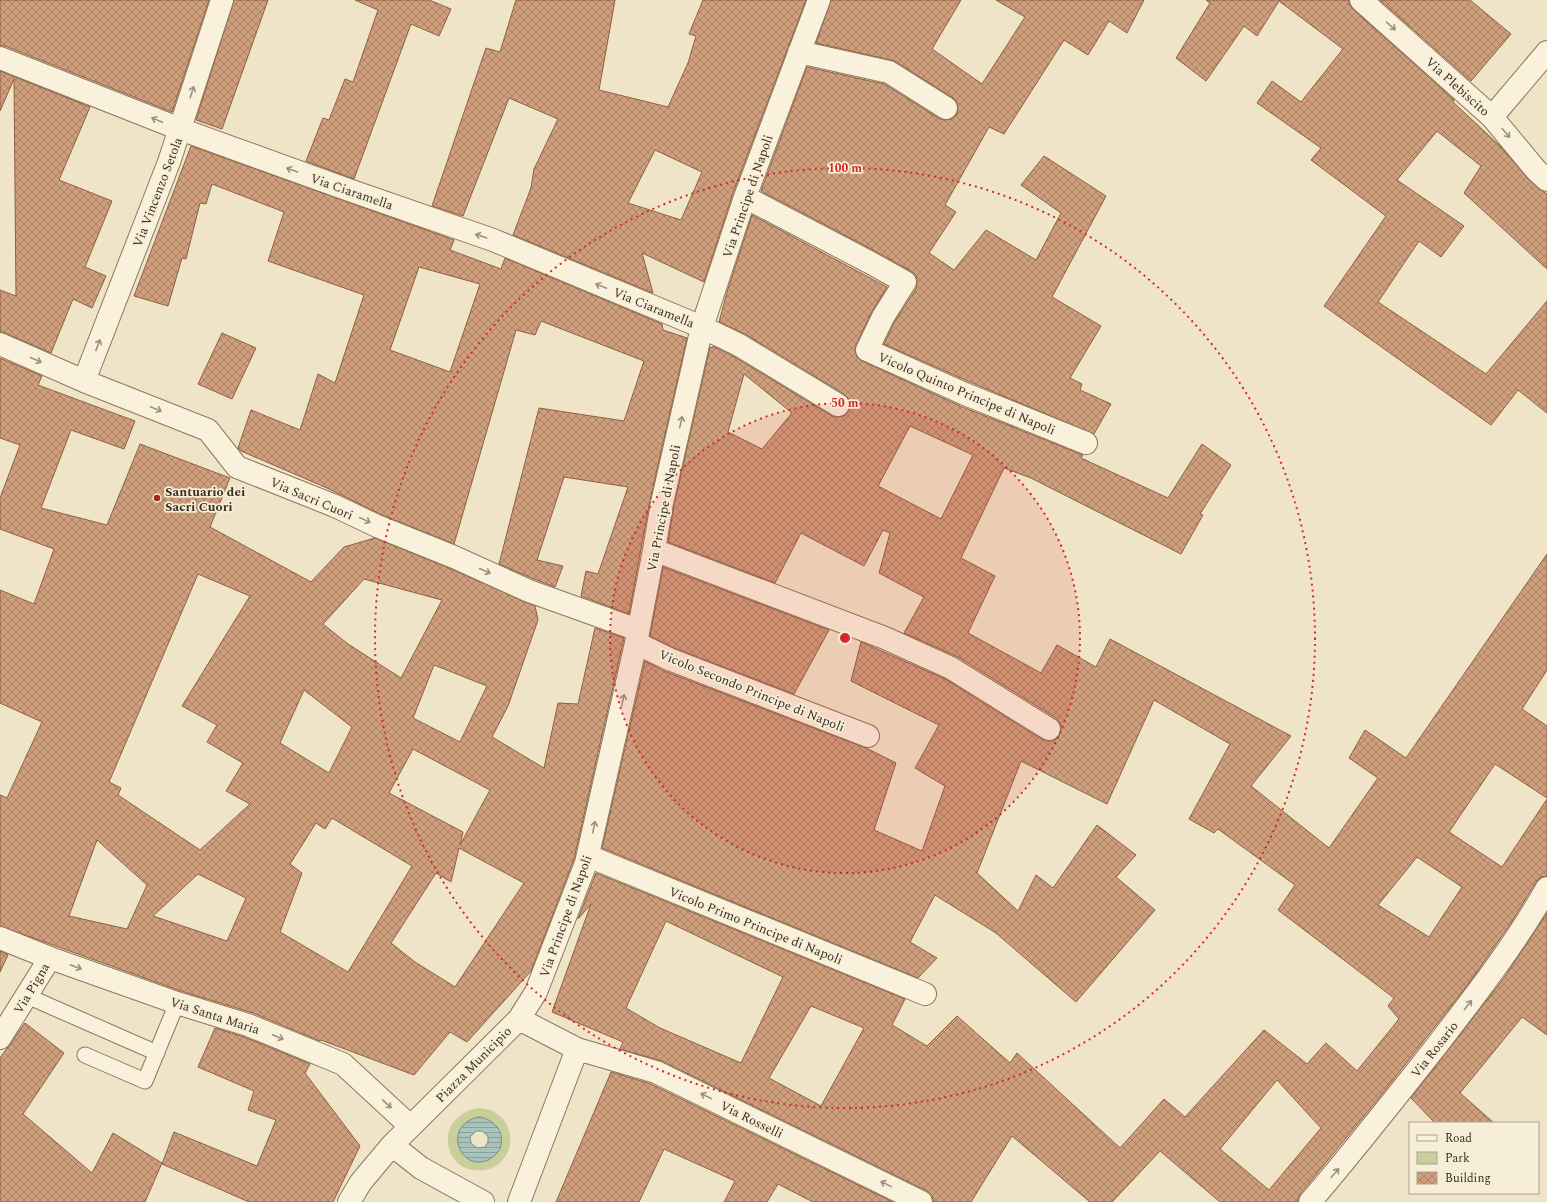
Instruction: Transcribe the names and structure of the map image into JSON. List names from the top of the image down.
{
  "streets": {
    "street": [
      "Via Plebiscito",
      "Via Ciaramella",
      "Via Vincenzo Setola",
      "Via Principe di Napoli",
      "Vicolo Quinto Principe di Napoli",
      "Via Sacri Cuori",
      "Vicolo Secondo Principe di Napoli",
      "Vicolo Primo Principe di Napoli",
      "Via Pigna",
      "Via Santa Maria",
      "Via Rosario",
      "Piazza Municipio",
      "Via Rosselli"
    ]
  },
  "crossings": [
    ["Via Ciaramella", "Via Vincenzo Setola"],
    ["Via Ciaramella", "Via Principe di Napoli"],
    ["Via Vincenzo Setola", "Via Sacri Cuori"],
    ["Via Principe di Napoli", "Vicolo Quinto Principe di Napoli"],
    ["Via Principe di Napoli", "Via Sacri Cuori"],
    ["Via Principe di Napoli", "Vicolo Secondo Principe di Napoli"],
    ["Via Principe di Napoli", "Vicolo Primo Principe di Napoli"],
    ["Via Principe di Napoli", "Piazza Municipio"],
    ["Via Sacri Cuori", "Vicolo Secondo Principe di Napoli"],
    ["Via Pigna", "Via Santa Maria"],
    ["Via Santa Maria", "Piazza Municipio"],
    ["Piazza Municipio", "Via Rosselli"]
  ],
  "one_way": [
    "Via Plebiscito",
    "Via Ciaramella",
    "Via Vincenzo Setola",
    "Via Principe di Napoli",
    "Via Sacri Cuori",
    "Via Santa Maria",
    "Via Rosario",
    "Via Rosselli"
  ],
  "places": ["Santuario dei Sacri Cuori"],
  "legend": ["Road", "Park", "Building"],
  "rings": ["100 m", "50 m"]
}
